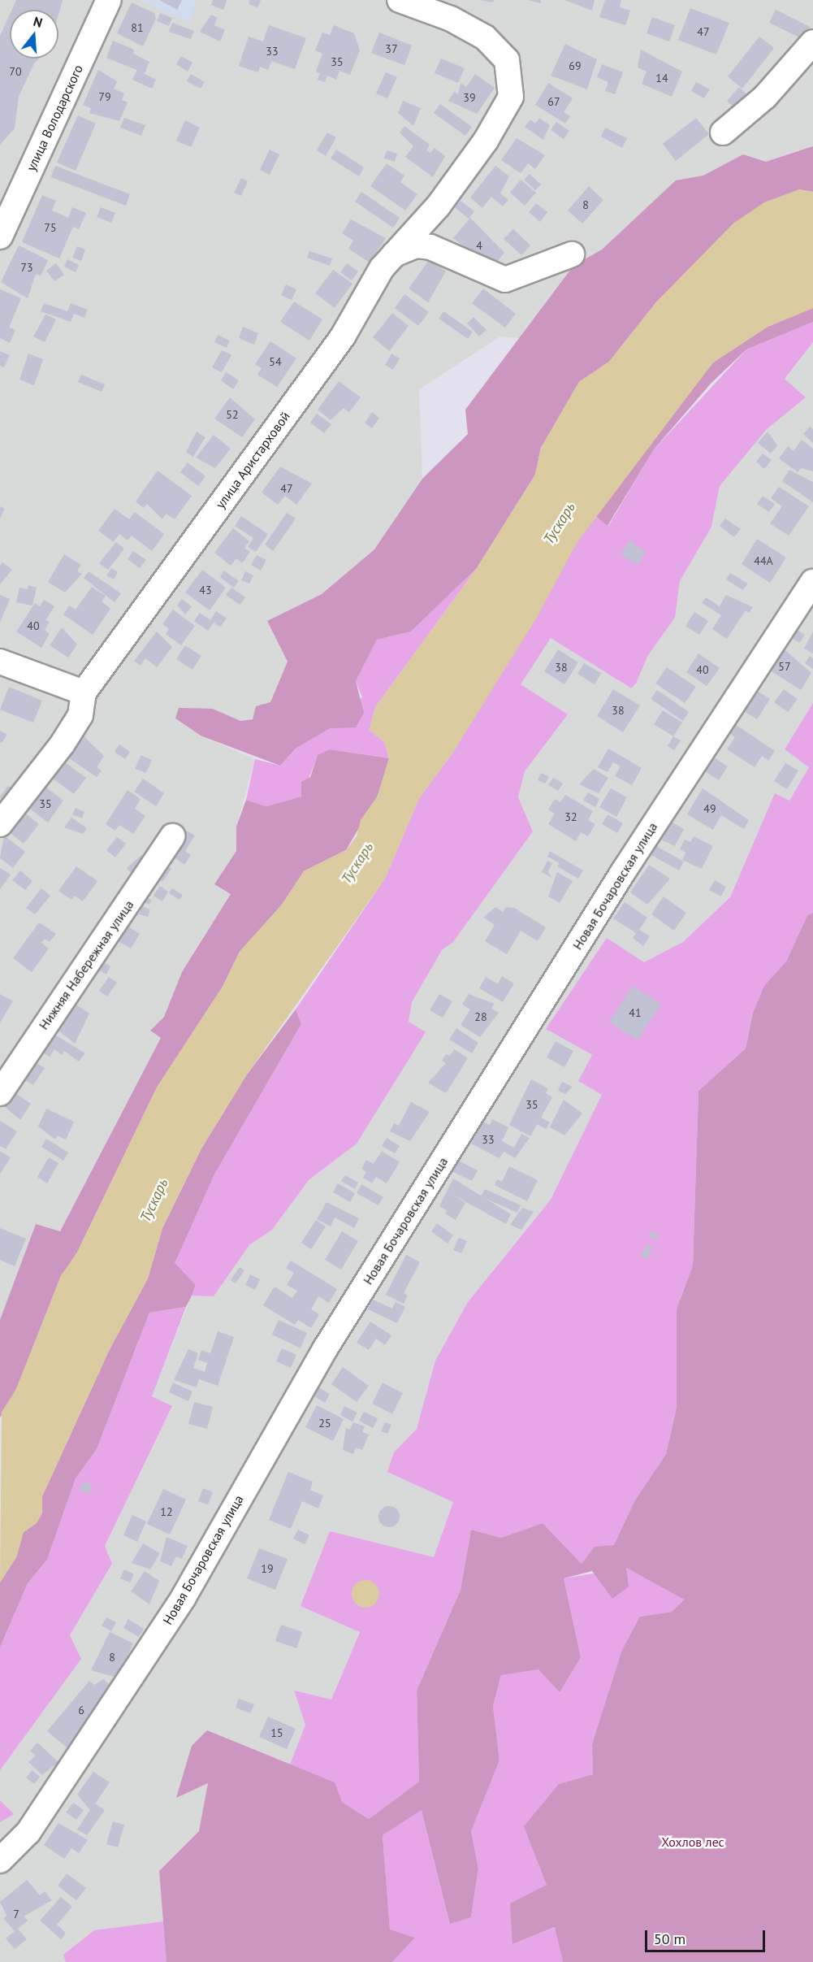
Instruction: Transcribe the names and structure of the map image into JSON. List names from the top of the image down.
{
  "streets": {
    "street": [
      "улица Володарского",
      "улица Аристарховой",
      "Новая Бочаровская улица",
      "Нижняя Набережная улица"
    ]
  },
  "water": ["Тускарь"],
  "parks": ["Хохлов лес"],
  "house_numbers": [
    "81",
    "47",
    "37",
    "33",
    "35",
    "69",
    "70",
    "14",
    "79",
    "39",
    "67",
    "8",
    "75",
    "4",
    "73",
    "54",
    "52",
    "47",
    "44А",
    "43",
    "40",
    "57",
    "38",
    "40",
    "38",
    "35",
    "49",
    "32",
    "41",
    "28",
    "35",
    "33",
    "25",
    "12",
    "19",
    "8",
    "6",
    "15",
    "7"
  ],
  "scale_bar": "50 m",
  "north": "top"
}
